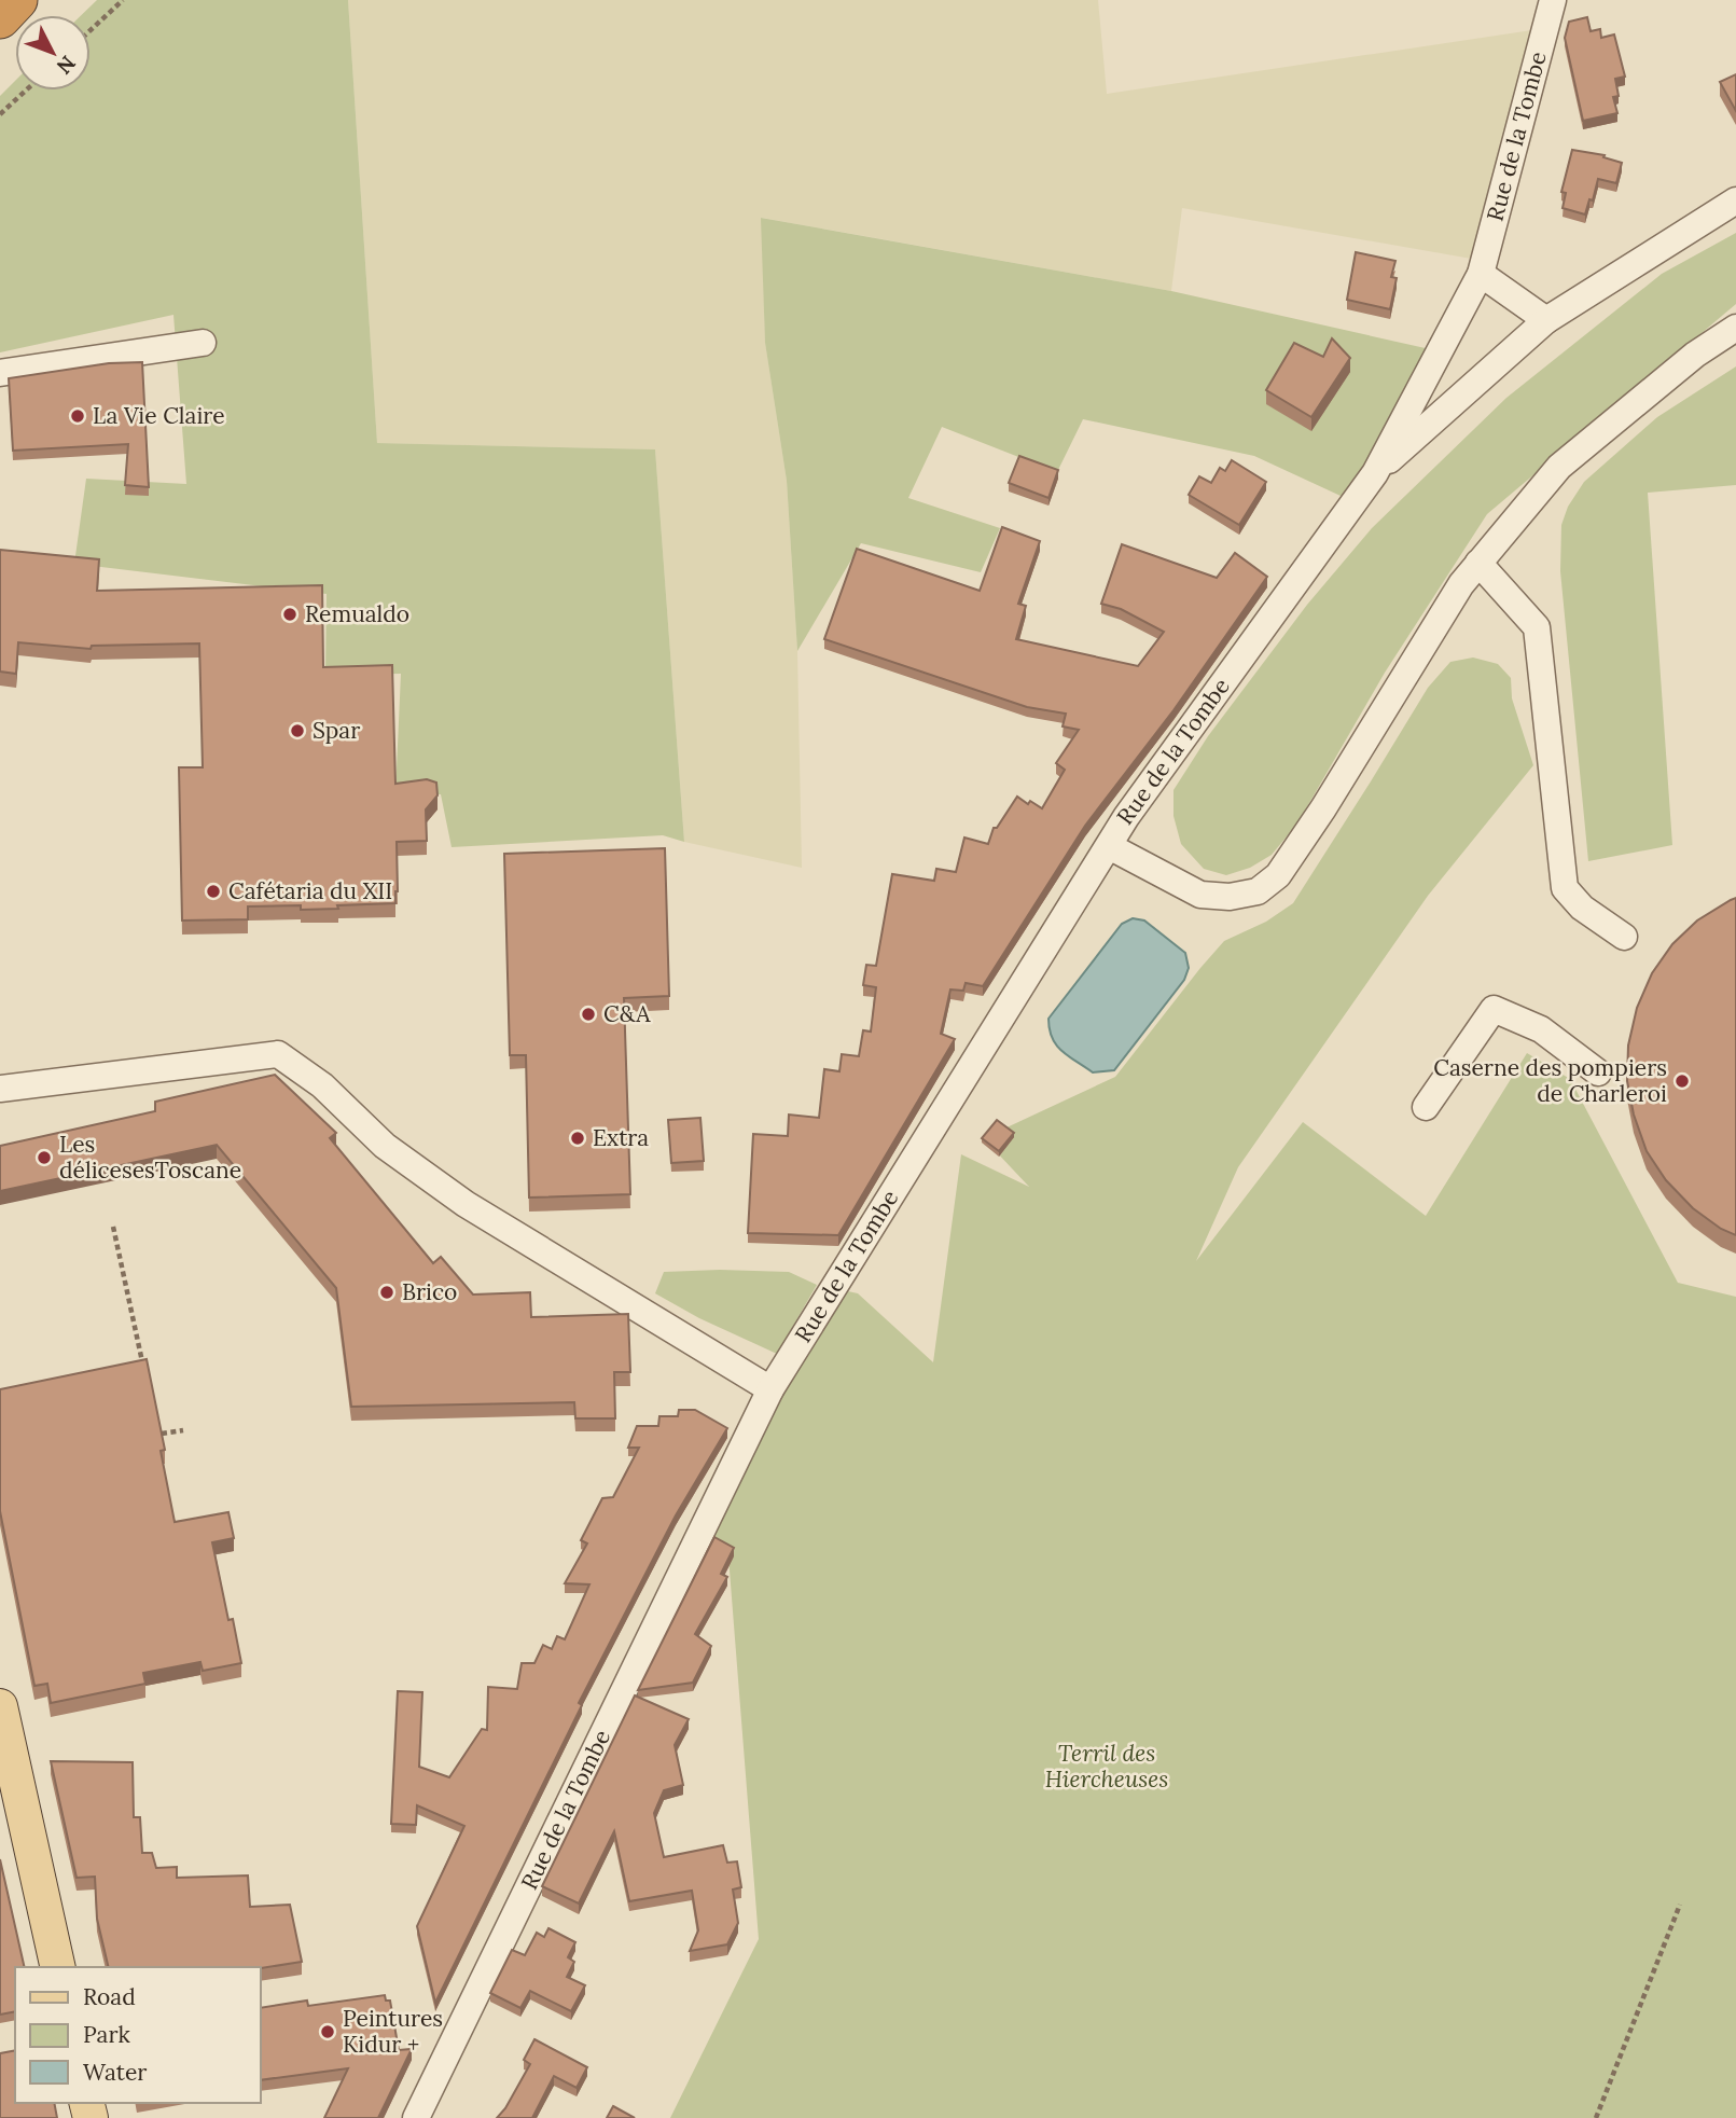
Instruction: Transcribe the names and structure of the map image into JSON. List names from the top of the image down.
{
  "streets": {
    "street": ["Rue de la Tombe"]
  },
  "parks": ["Terril des Hiercheuses"],
  "places": [
    "La Vie Claire",
    "Remualdo",
    "Spar",
    "Cafétaria du XII",
    "C&A",
    "Caserne des pompiers de Charleroi",
    "Extra",
    "Les délicesesToscane",
    "Brico",
    "Peintures Kidur +"
  ],
  "legend": ["Road", "Park", "Water"],
  "north": "bottom right"
}
